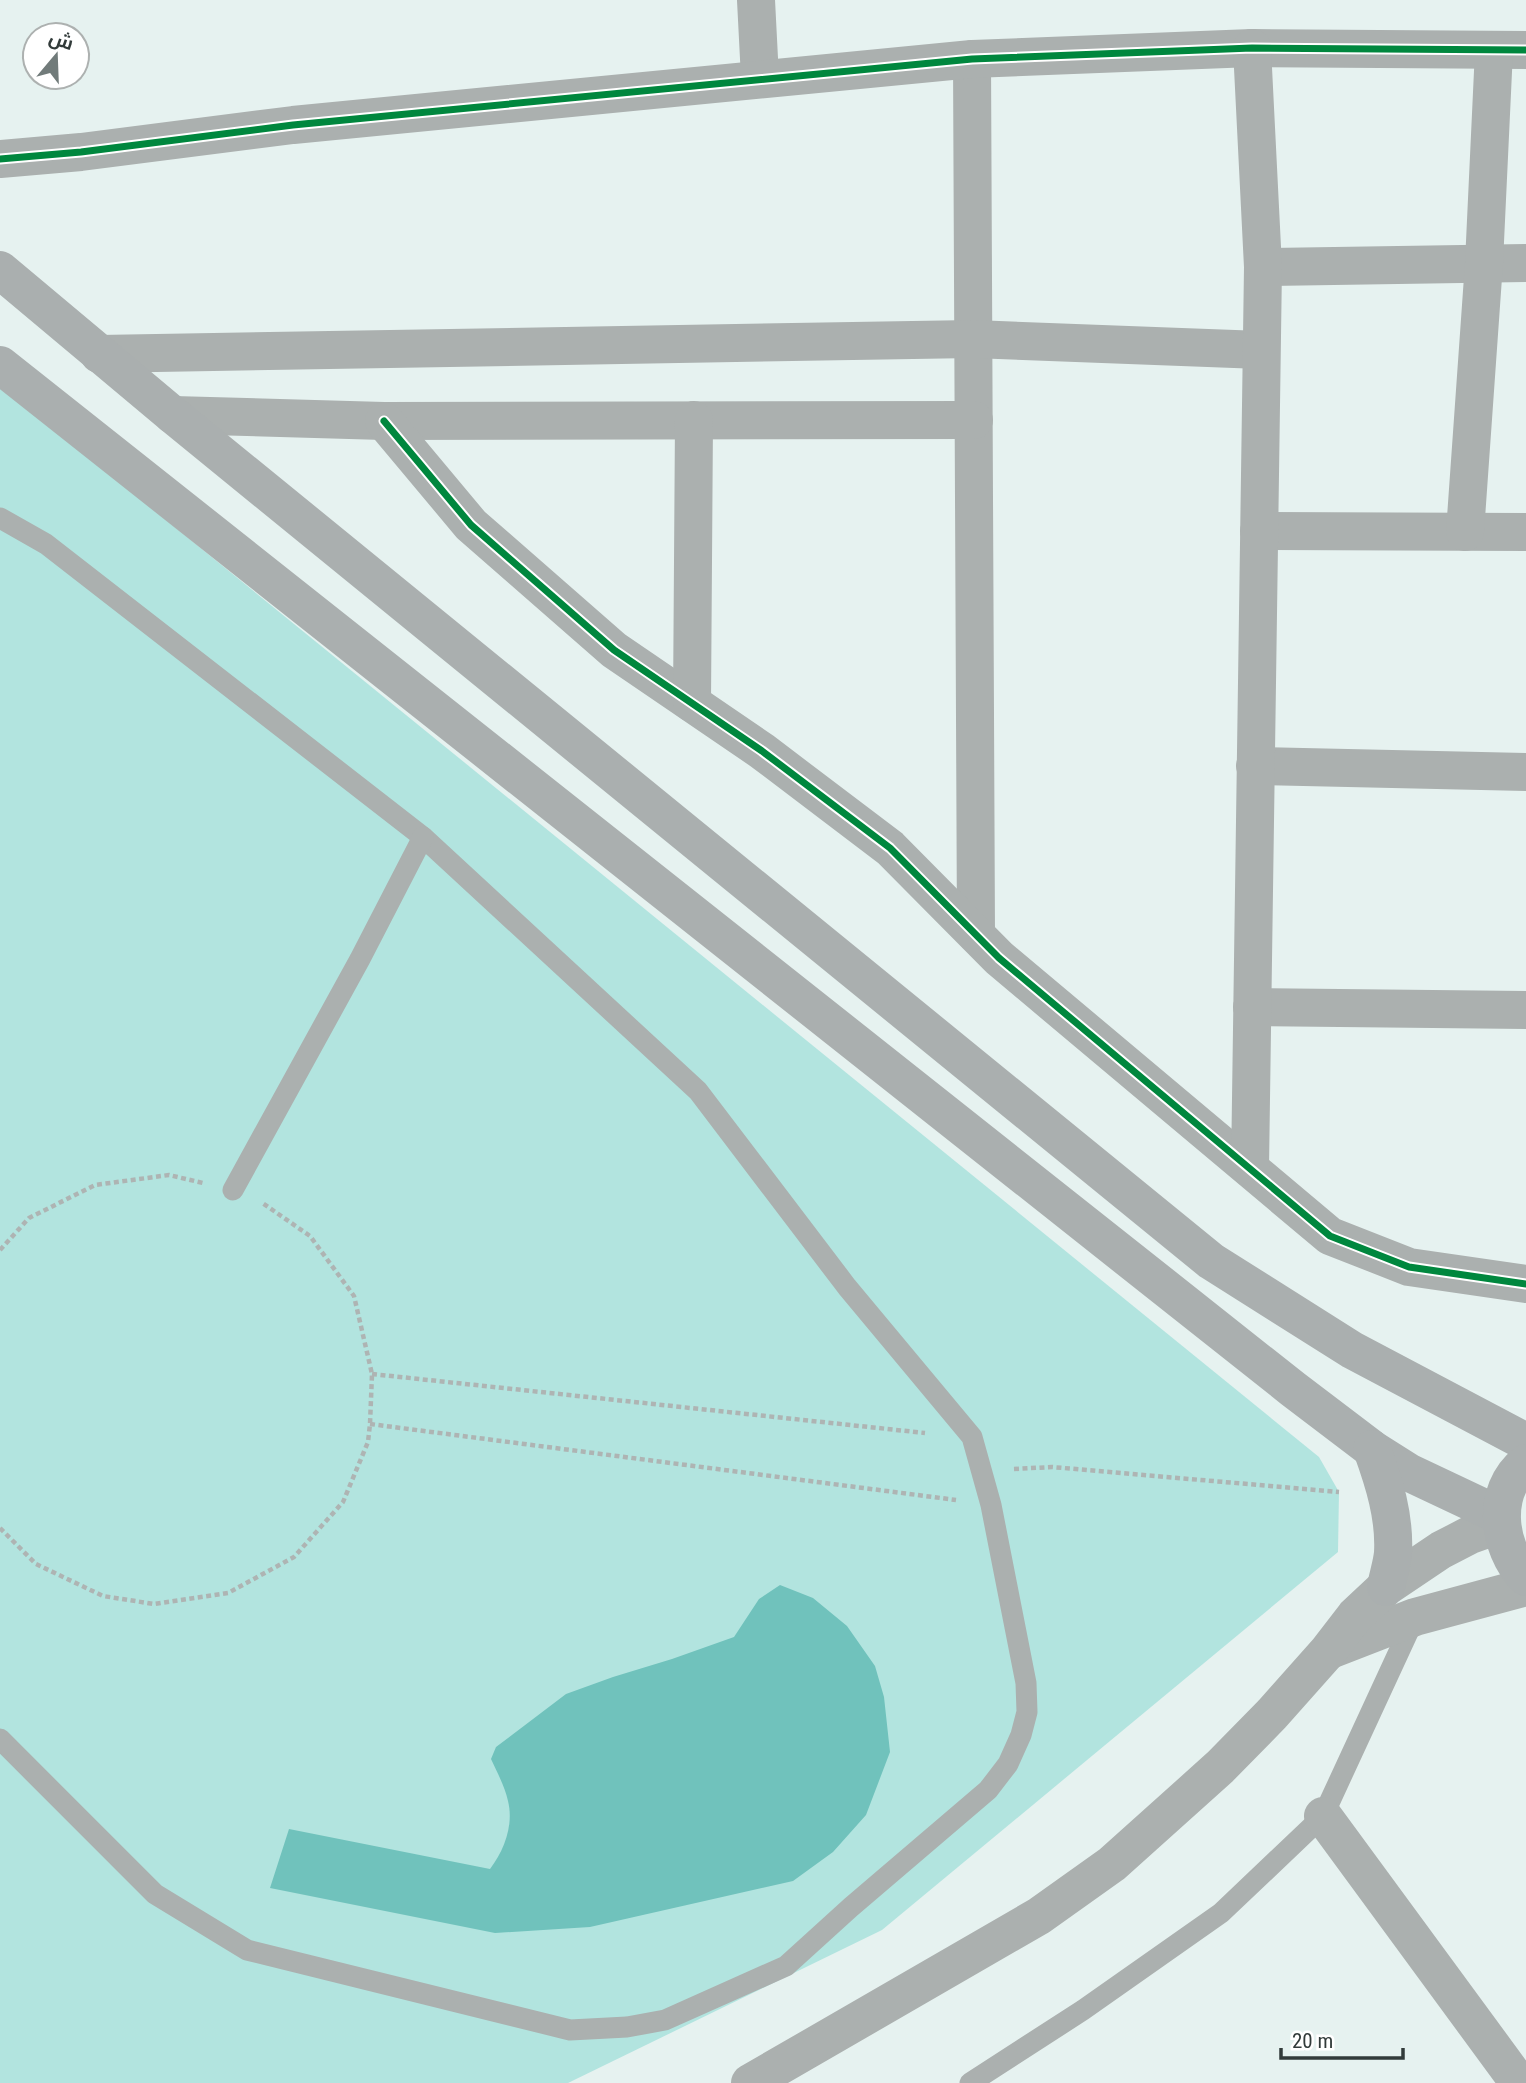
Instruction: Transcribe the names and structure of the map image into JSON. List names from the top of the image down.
{
  "scale_bar": "20 m",
  "north": "top"
}
